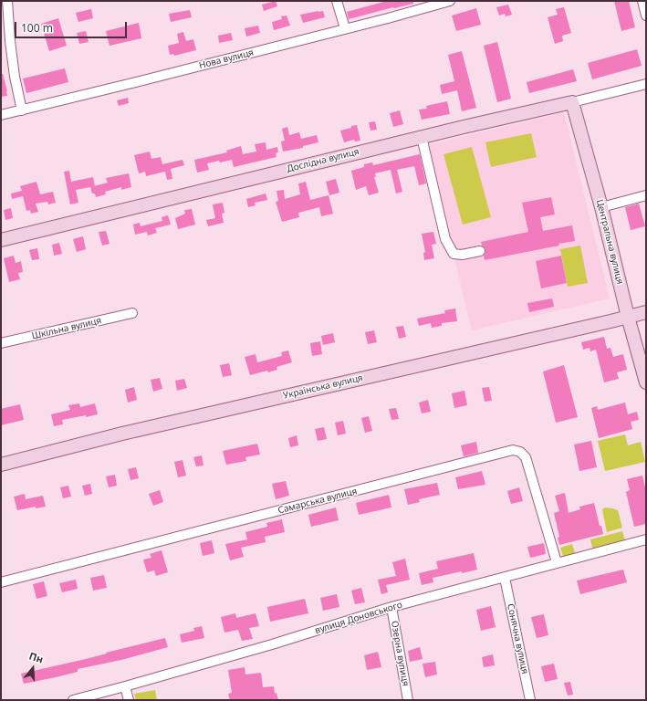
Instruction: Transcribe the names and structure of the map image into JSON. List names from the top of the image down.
{
  "streets": {
    "street": [
      "Нова вулиця",
      "Дослідна вулиця",
      "Центральна вулиця",
      "Шкільна вулиця",
      "Українська вулиця",
      "Самарська вулиця",
      "вулиця Доновського",
      "Сонячна вулиця",
      "Озерна вулиця"
    ]
  },
  "crossings": [
    ["Дослідна вулиця", "Центральна вулиця"],
    ["Центральна вулиця", "Українська вулиця"],
    ["Самарська вулиця", "вулиця Доновського"],
    ["вулиця Доновського", "Сонячна вулиця"],
    ["вулиця Доновського", "Озерна вулиця"]
  ],
  "scale_bar": "100 m",
  "north": "top"
}
